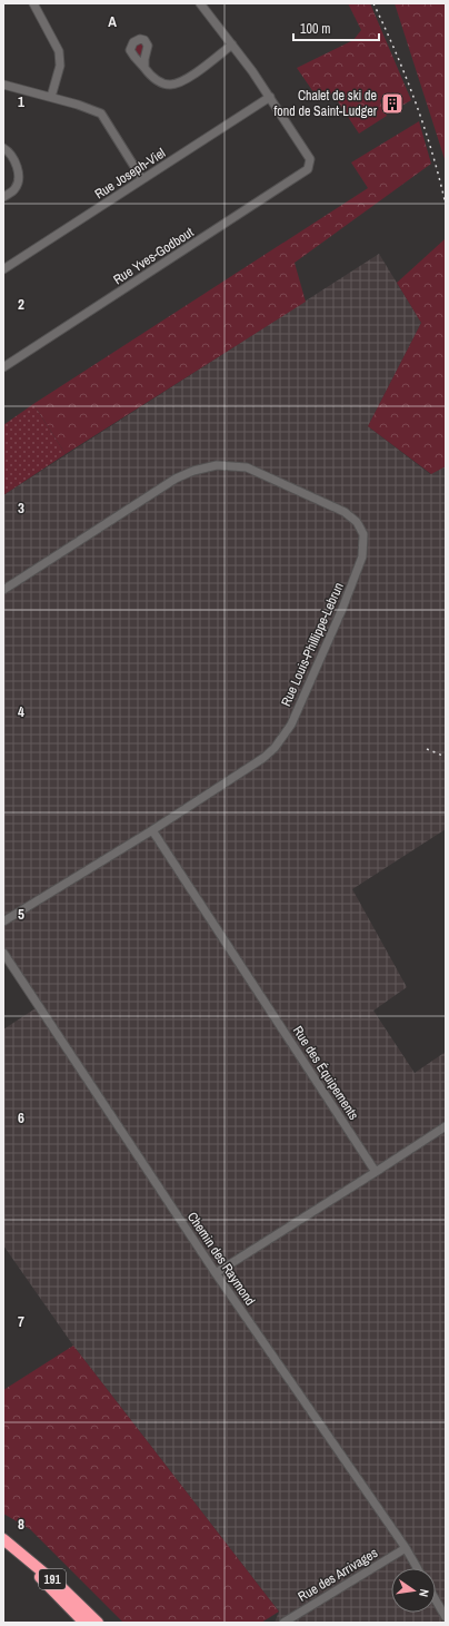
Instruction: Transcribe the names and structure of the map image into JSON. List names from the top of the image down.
{
  "streets": {
    "highway": ["191"],
    "street": [
      "Rue Joseph-Viel",
      "Rue Yves-Godbout",
      "Rue Louis-Phillippe-Lebrun",
      "Rue des Équipements",
      "Chemin des Raymond",
      "Rue des Arrivages"
    ]
  },
  "crossings": [
    ["Rue Joseph-Viel", "Rue Yves-Godbout"],
    ["Rue Louis-Phillippe-Lebrun", "Rue des Équipements"],
    ["Chemin des Raymond", "Rue des Arrivages"]
  ],
  "places": {
    "building": ["Chalet de ski de fond de Saint-Ludger"]
  },
  "scale_bar": "100 m",
  "north": "right",
  "grid": {
    "columns": ["A"],
    "rows": [
      "1",
      "2",
      "3",
      "4",
      "5",
      "6",
      "7",
      "8"
    ]
  }
}
